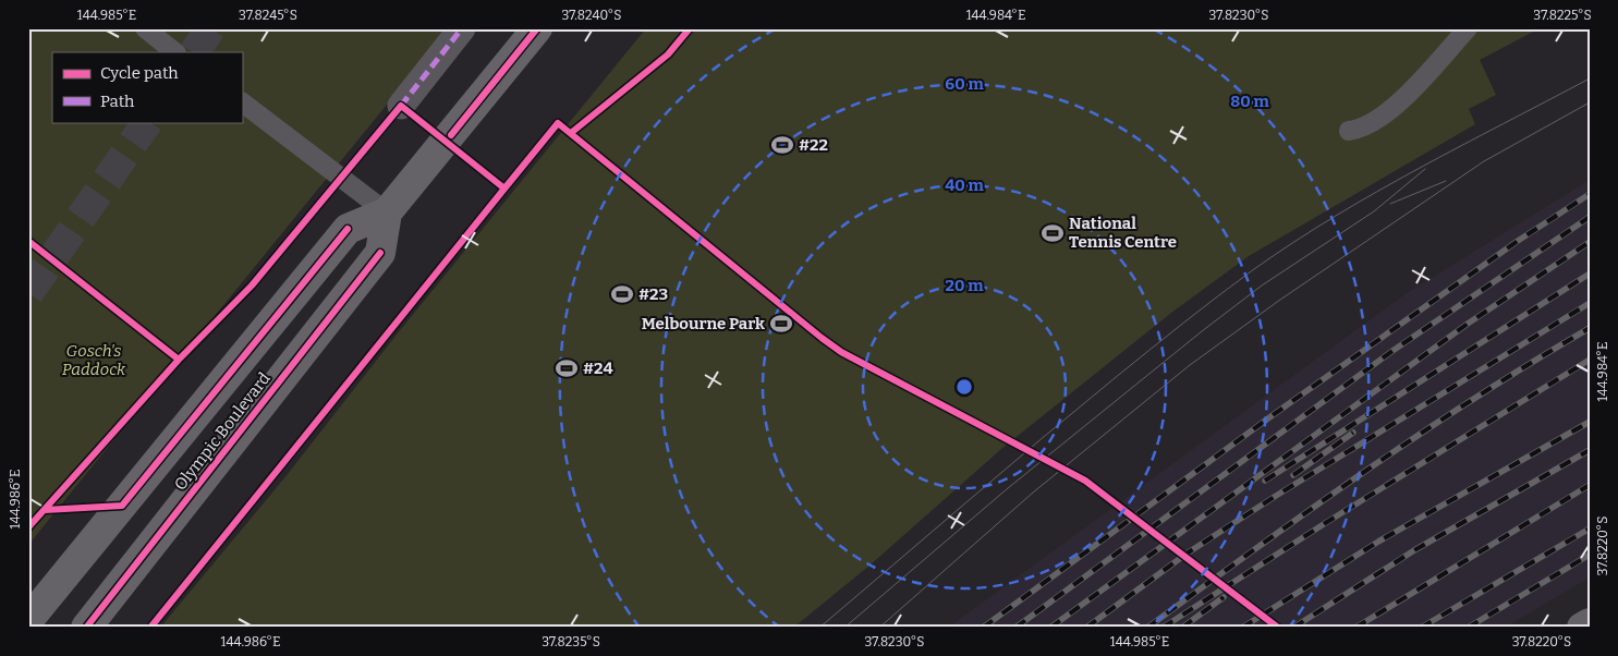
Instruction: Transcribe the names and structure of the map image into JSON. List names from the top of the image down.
{
  "streets": {
    "main road": ["Olympic Boulevard"]
  },
  "parks": ["Gosch's Paddock"],
  "places": {
    "sports": [
      "#22",
      "National Tennis Centre",
      "#23",
      "Melbourne Park",
      "#24"
    ]
  },
  "legend": ["Cycle path", "Path"],
  "coordinates": [
    "144.985°E",
    "37.8245°S",
    "37.8240°S",
    "144.984°E",
    "37.8230°S",
    "37.8225°S",
    "144.986°E",
    "37.8220°S",
    "37.8235°S"
  ],
  "rings": [
    "60 m",
    "80 m",
    "40 m",
    "20 m"
  ]
}
